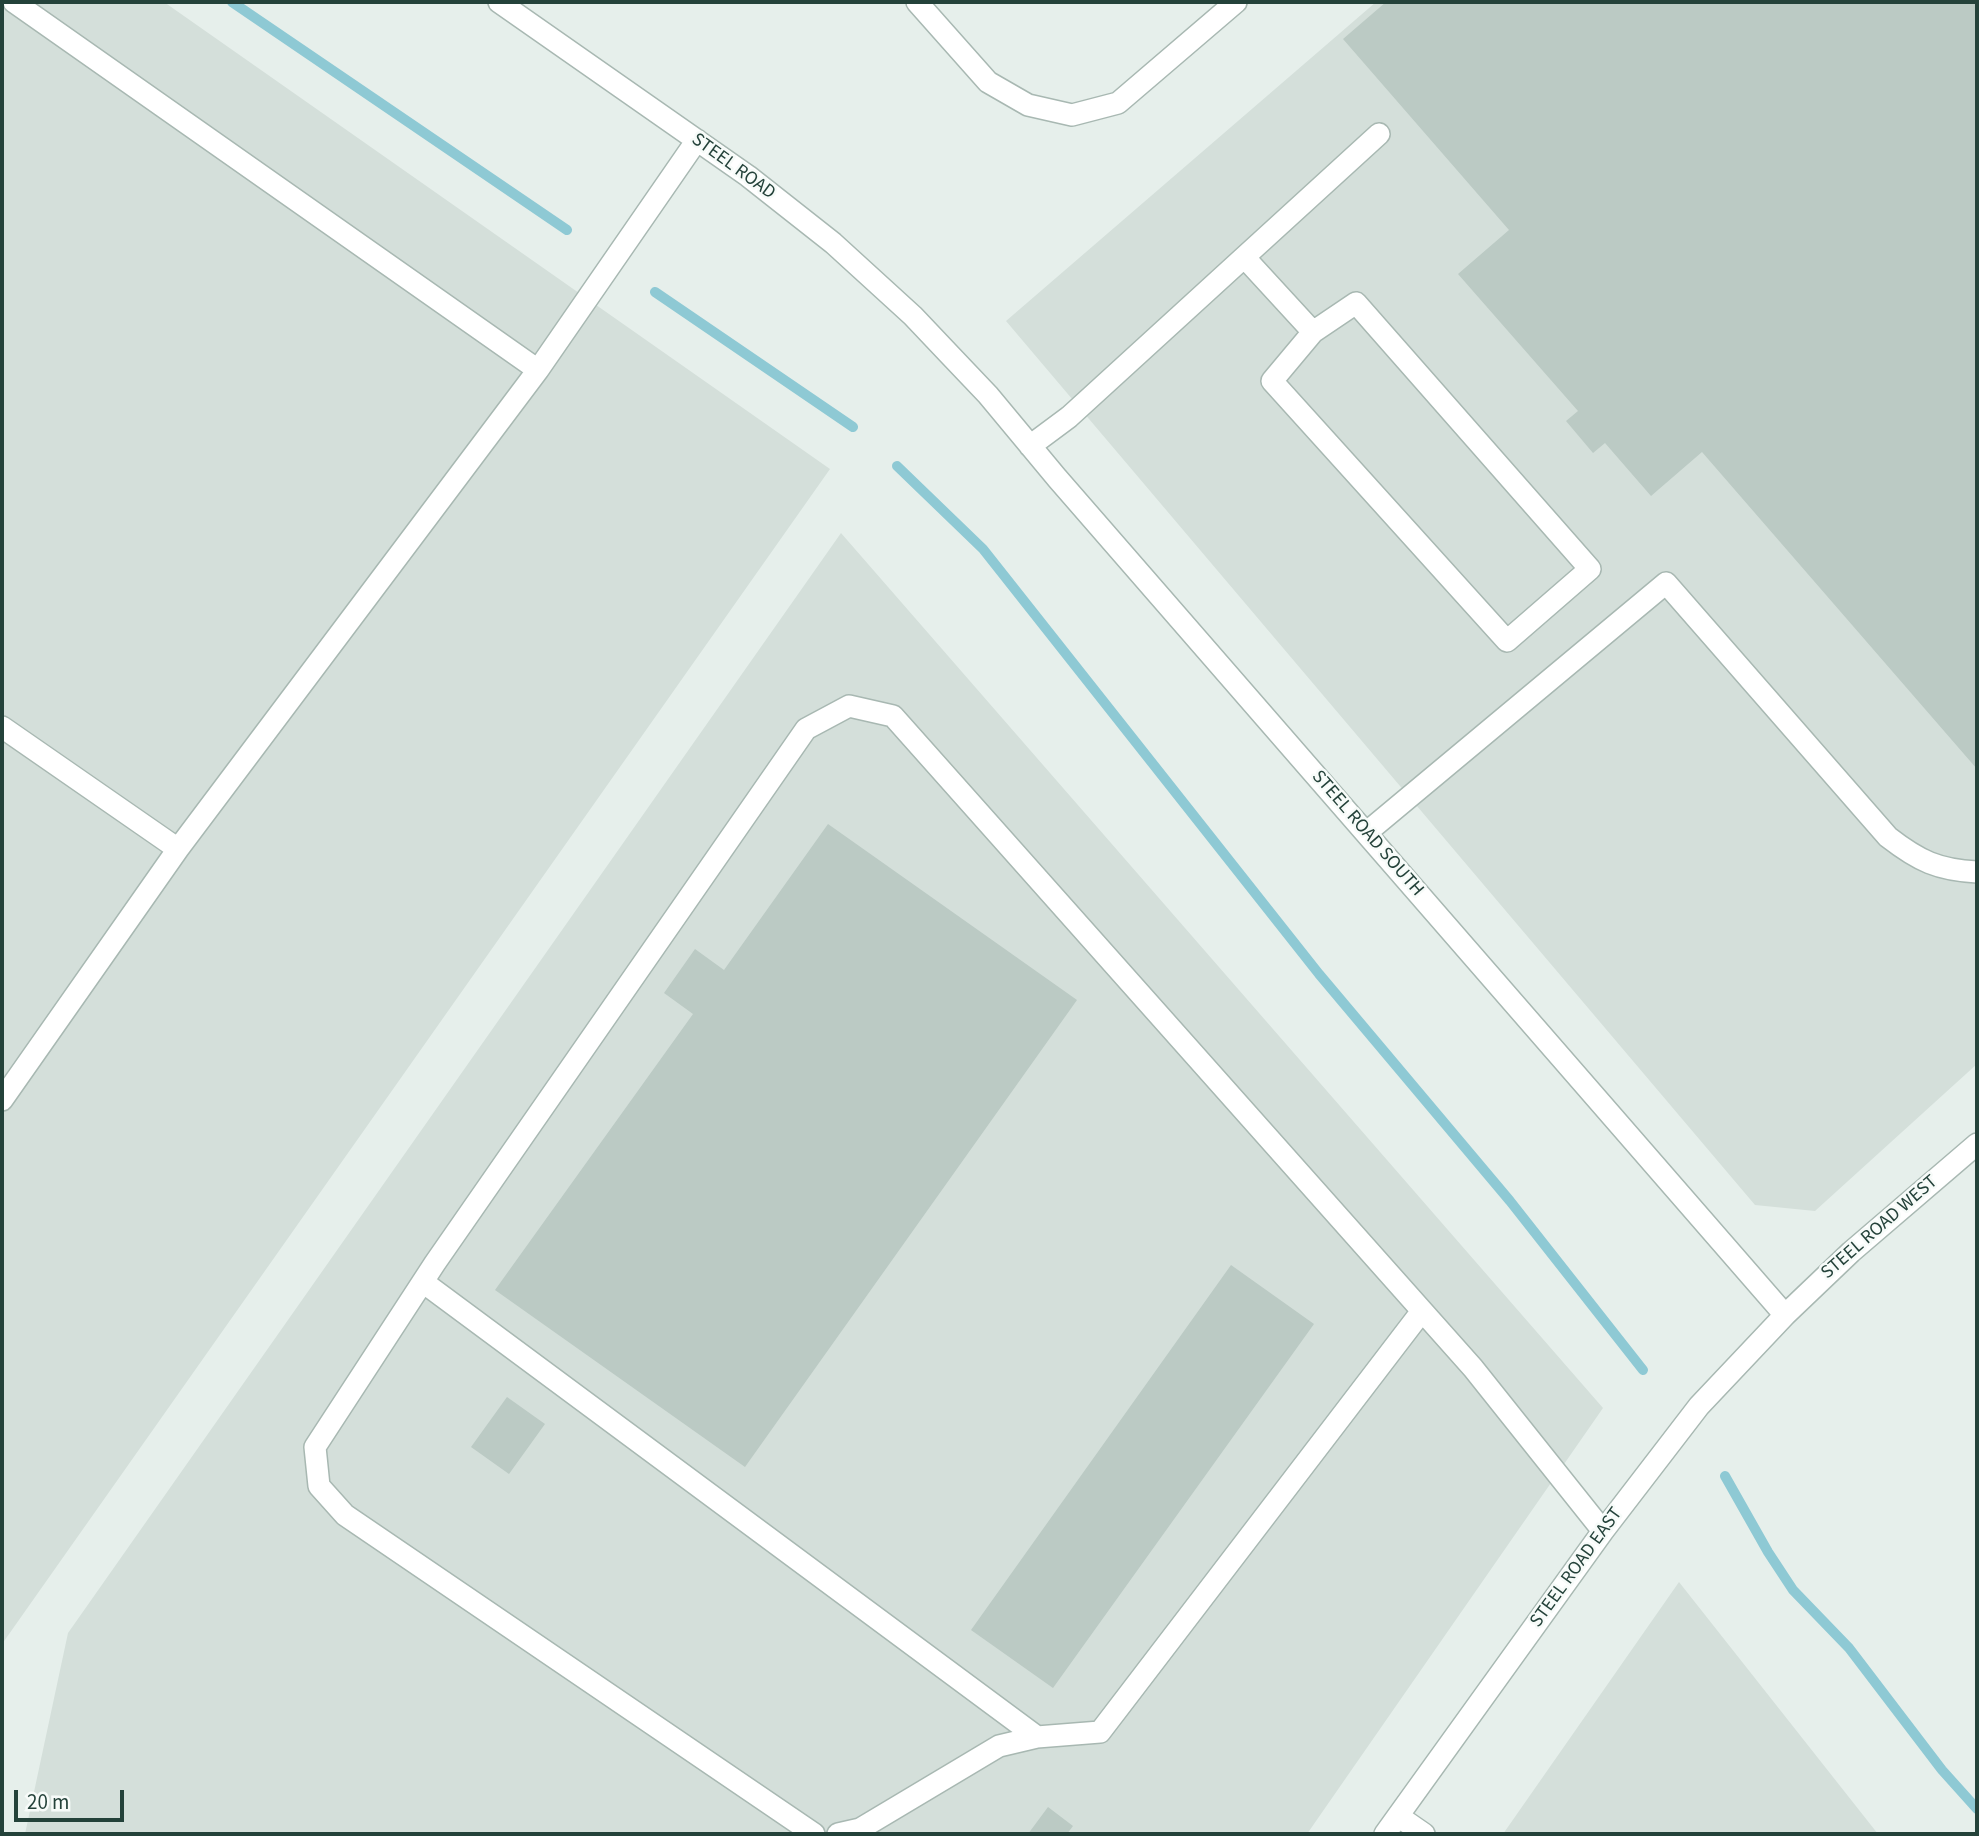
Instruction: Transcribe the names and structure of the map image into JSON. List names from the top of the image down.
{
  "streets": {
    "street": [
      "STEEL ROAD",
      "STEEL ROAD SOUTH",
      "STEEL ROAD WEST",
      "STEEL ROAD EAST"
    ]
  },
  "crossings": [
    ["STEEL ROAD", "STEEL ROAD SOUTH"],
    ["STEEL ROAD SOUTH", "STEEL ROAD WEST"],
    ["STEEL ROAD SOUTH", "STEEL ROAD EAST"],
    ["STEEL ROAD WEST", "STEEL ROAD EAST"]
  ],
  "scale_bar": "20 m"
}
